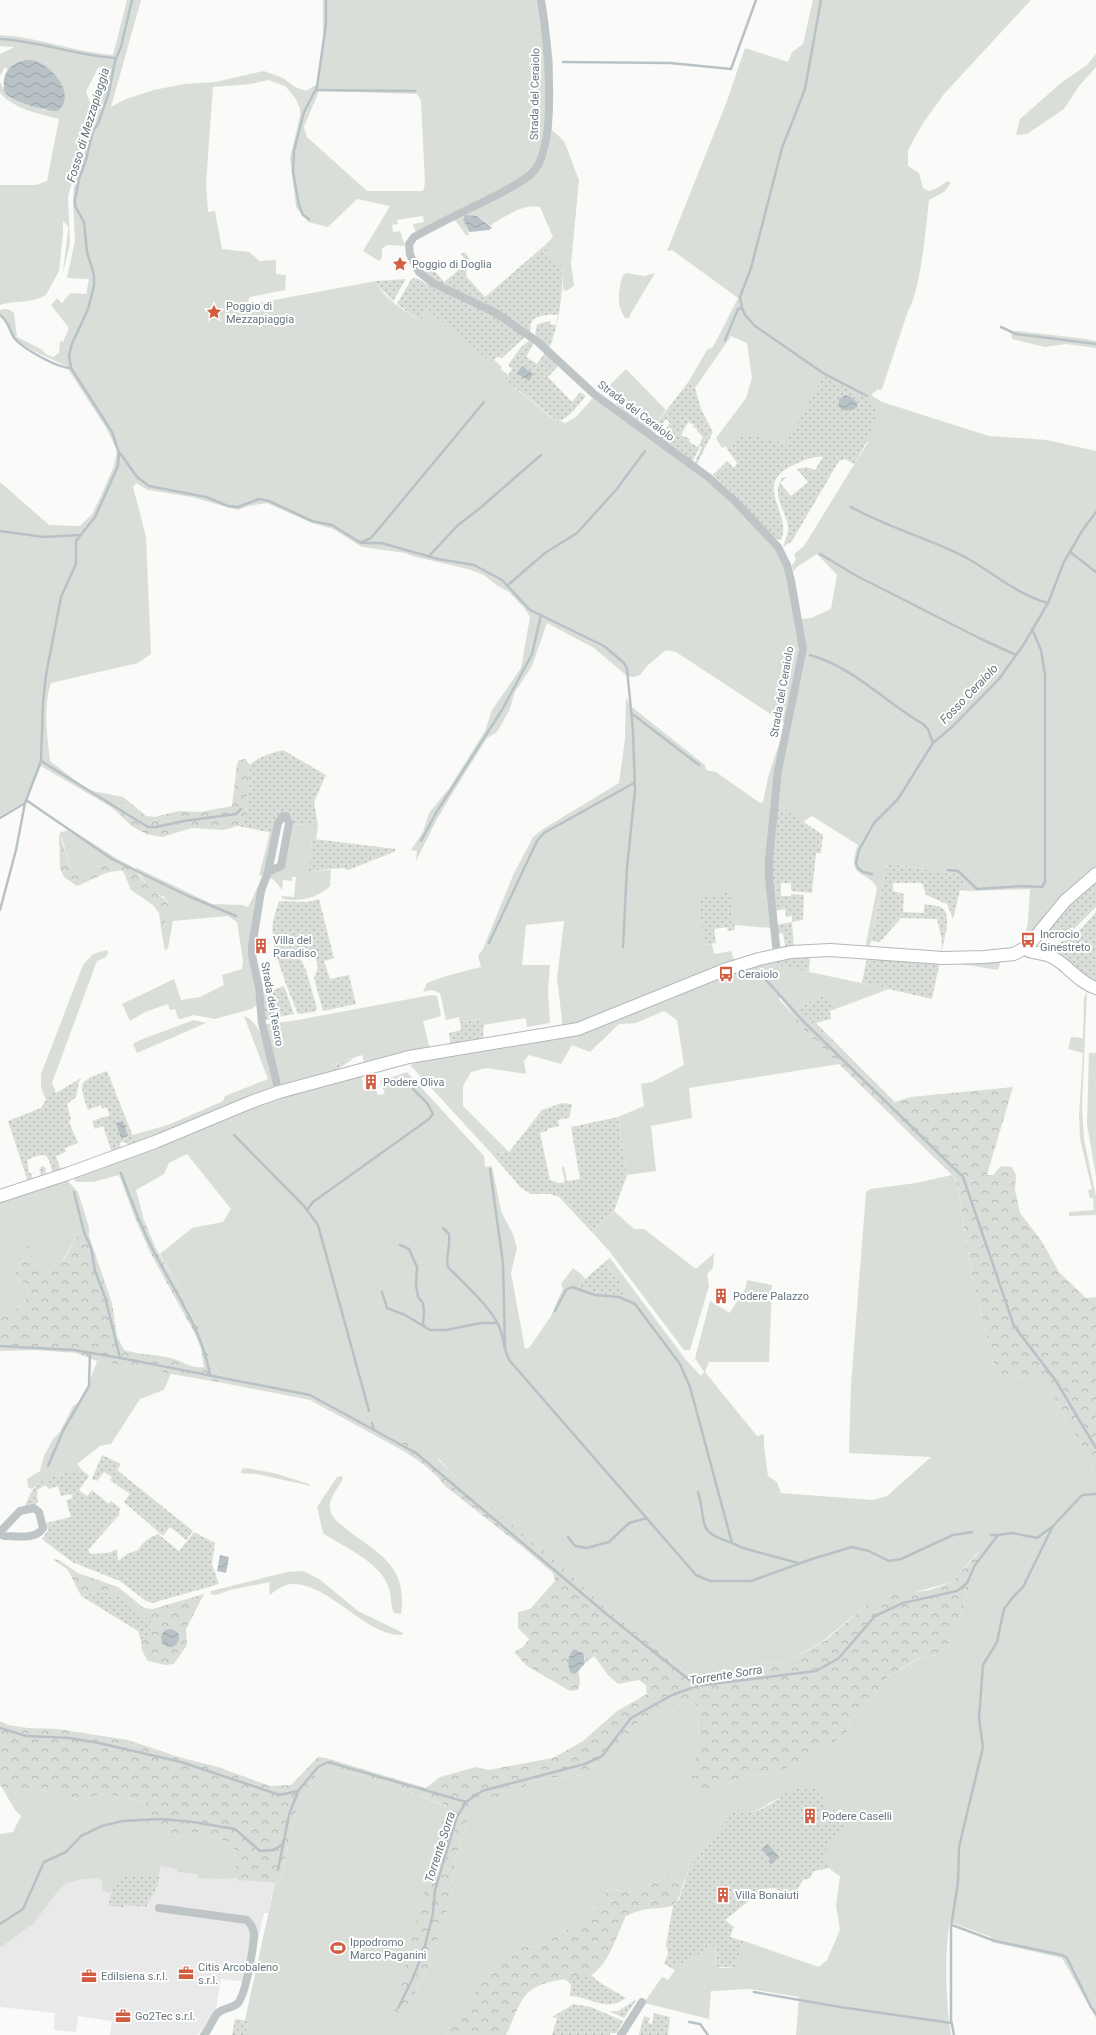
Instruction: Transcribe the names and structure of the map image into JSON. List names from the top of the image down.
{
  "streets": {
    "street": ["Strada del Ceraiolo", "Strada del Tesoro"]
  },
  "water": ["Fosso di Mezzapiaggia", "Fosso Ceraiolo", "Torrente Sorra"],
  "places": {
    "place": ["Poggio di Doglia", "Poggio di Mezzapiaggia"],
    "bus stop": ["Incrocio Ginestreto", "Ceraiolo"],
    "building": [
      "Villa del Paradiso",
      "Podere Oliva",
      "Podere Palazzo",
      "Podere Caselli",
      "Villa Bonaiuti"
    ],
    "sports": ["Ippodromo Marco Paganini"],
    "office": ["Citis Arcobaleno s.r.l.", "Edilsiena s.r.l.", "Go2Tec s.r.l."]
  }
}
